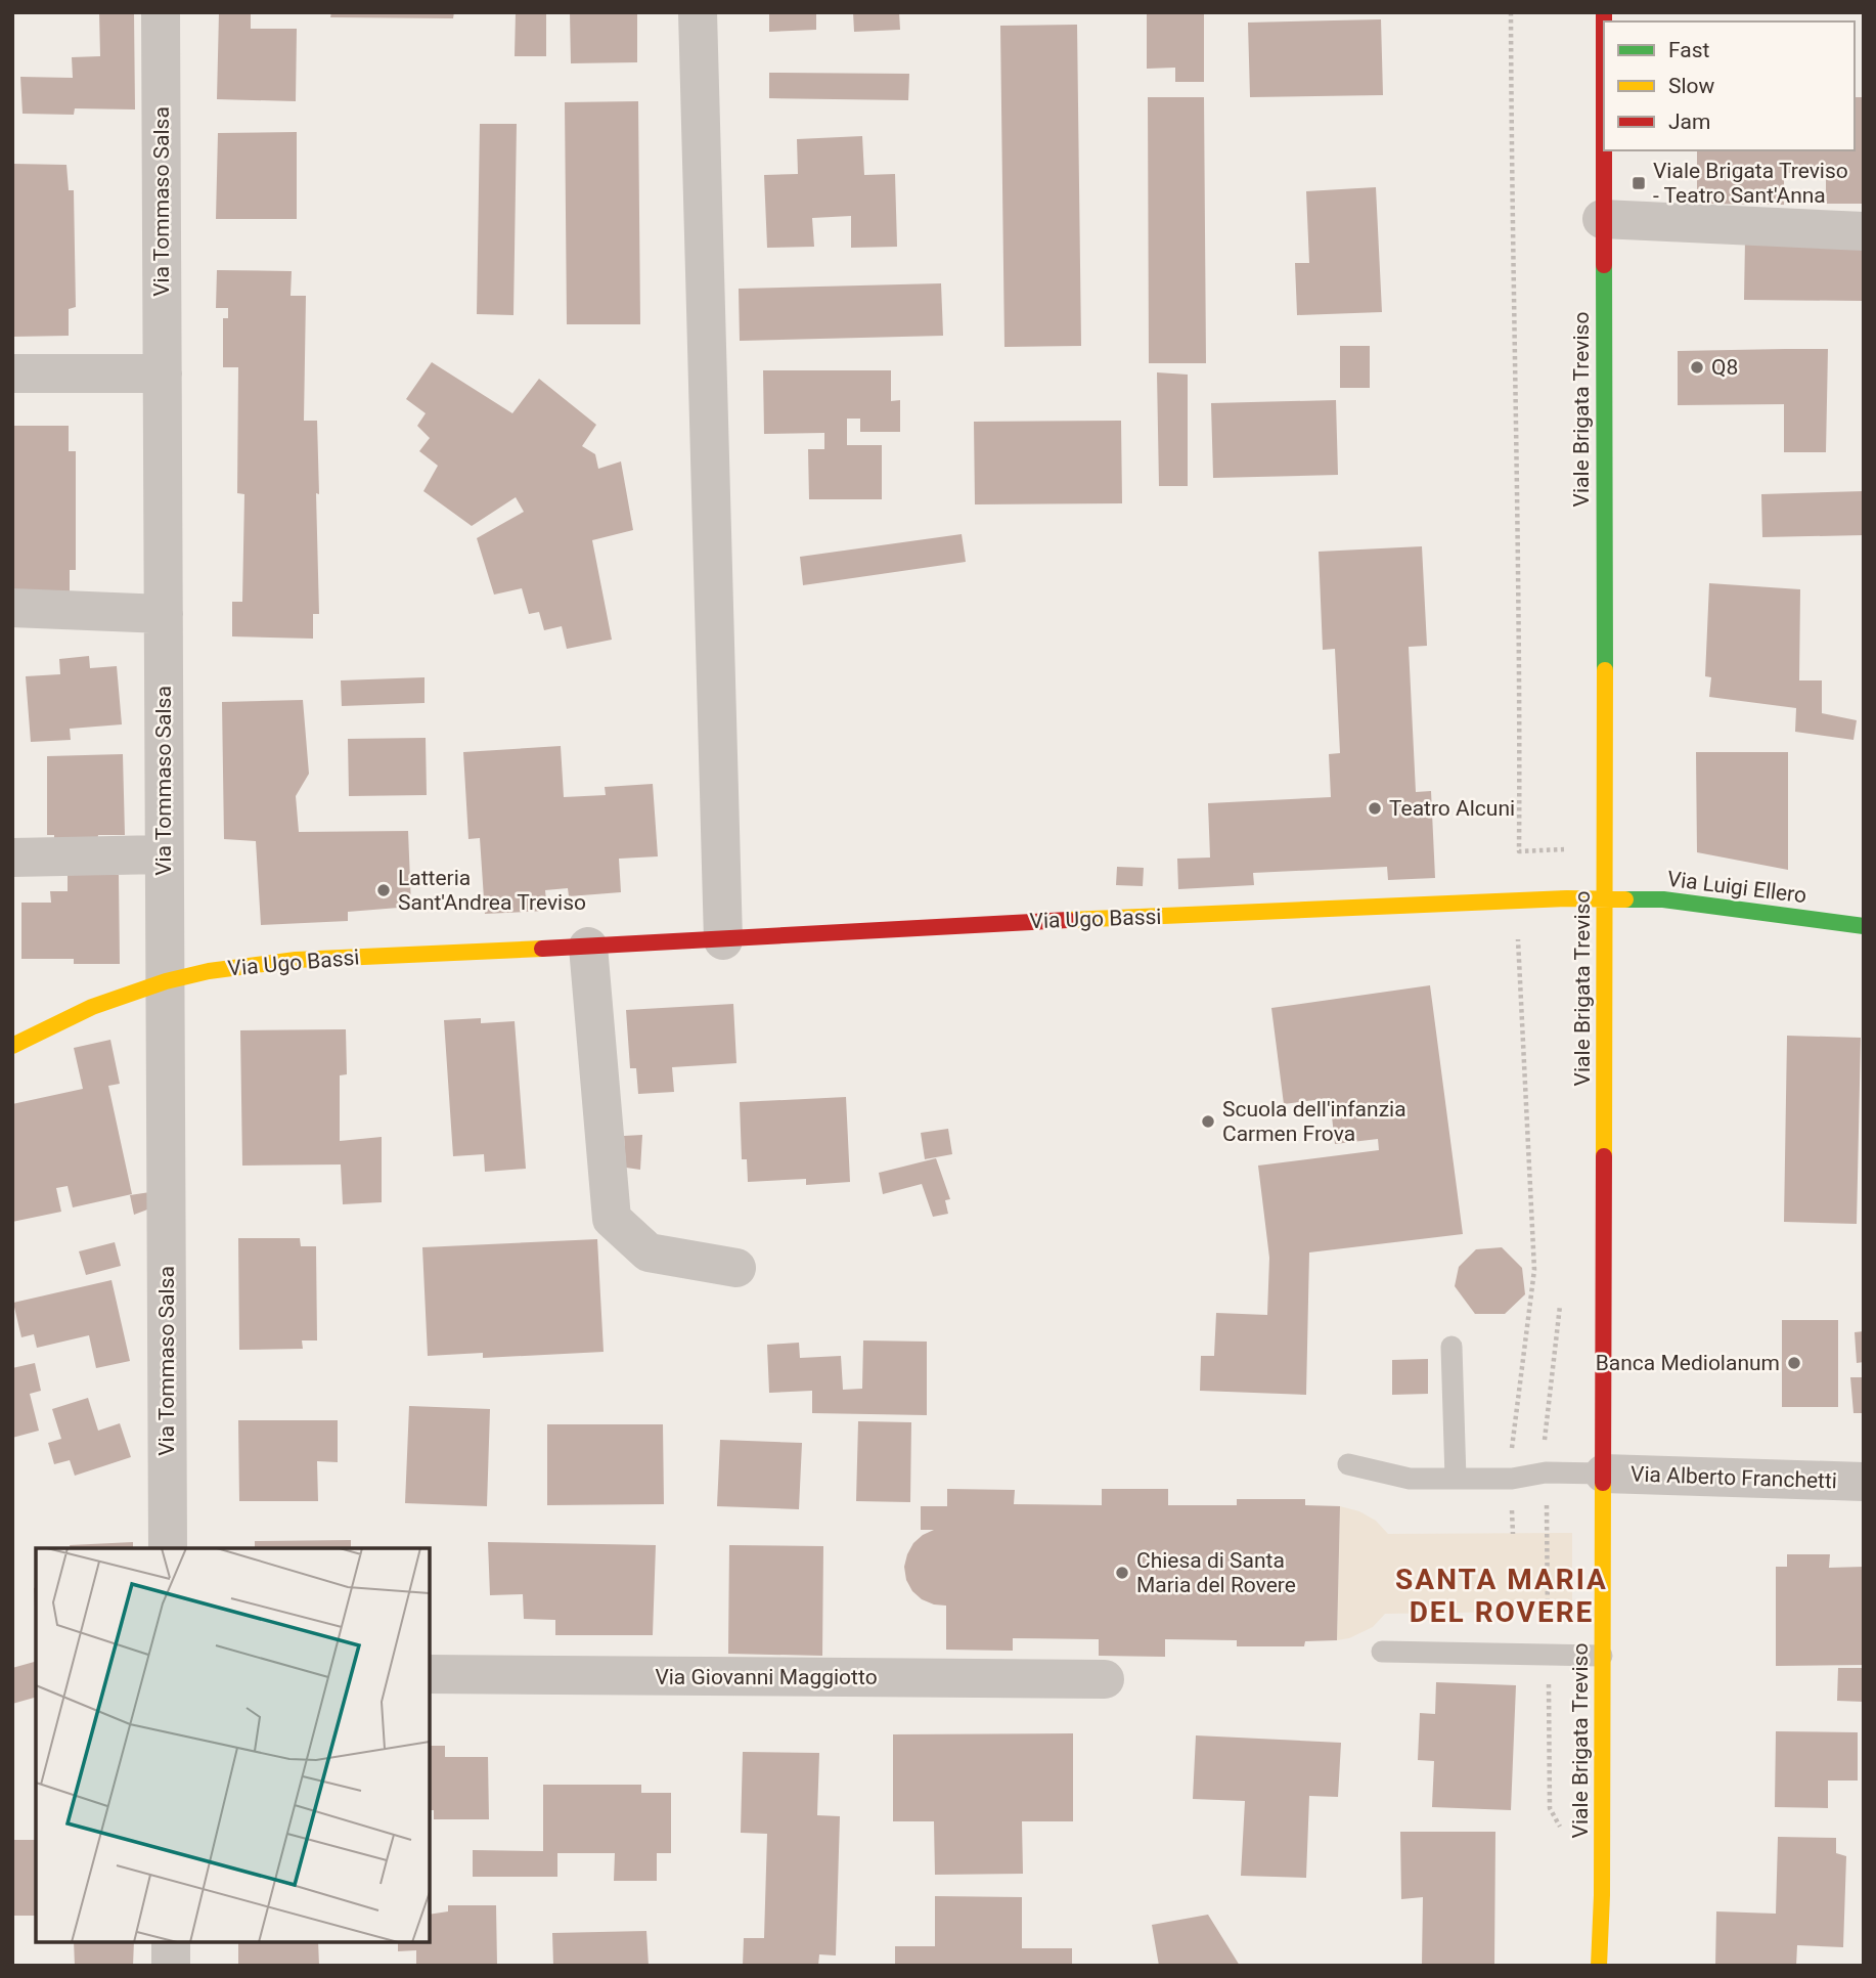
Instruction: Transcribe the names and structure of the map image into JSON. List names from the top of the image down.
{
  "streets": {
    "main road": ["Viale Brigata Treviso", "Via Luigi Ellero", "Via Ugo Bassi"],
    "street": ["Via Tommaso Salsa", "Via Alberto Franchetti", "Via Giovanni Maggiotto"]
  },
  "crossings": [
    ["Via Tommaso Salsa", "Via Ugo Bassi"],
    ["Viale Brigata Treviso", "Via Luigi Ellero"],
    ["Viale Brigata Treviso", "Via Ugo Bassi"],
    ["Viale Brigata Treviso", "Via Alberto Franchetti"],
    ["Via Luigi Ellero", "Via Ugo Bassi"]
  ],
  "districts": ["SANTA MARIA DEL ROVERE"],
  "places": {
    "transit": ["Viale Brigata Treviso - Teatro Sant'Anna"],
    "other": [
      "Q8",
      "Teatro Alcuni",
      "Latteria Sant'Andrea Treviso",
      "Scuola dell'infanzia Carmen Frova",
      "Banca Mediolanum",
      "Chiesa di Santa Maria del Rovere"
    ]
  },
  "legend": ["Fast", "Slow", "Jam"]
}
